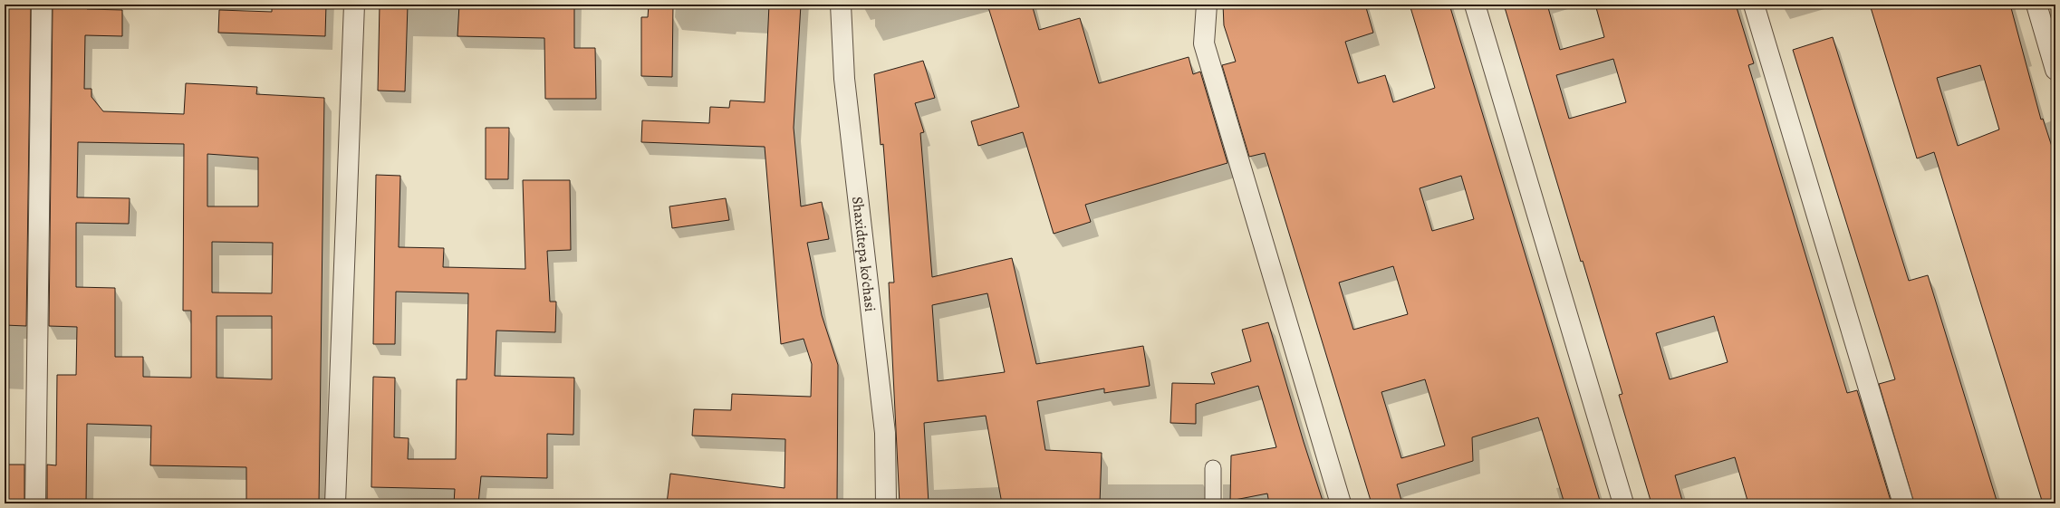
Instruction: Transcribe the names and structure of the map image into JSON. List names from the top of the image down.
{
  "streets": {
    "street": ["Shaxidtepa ko'chasi"]
  }
}
